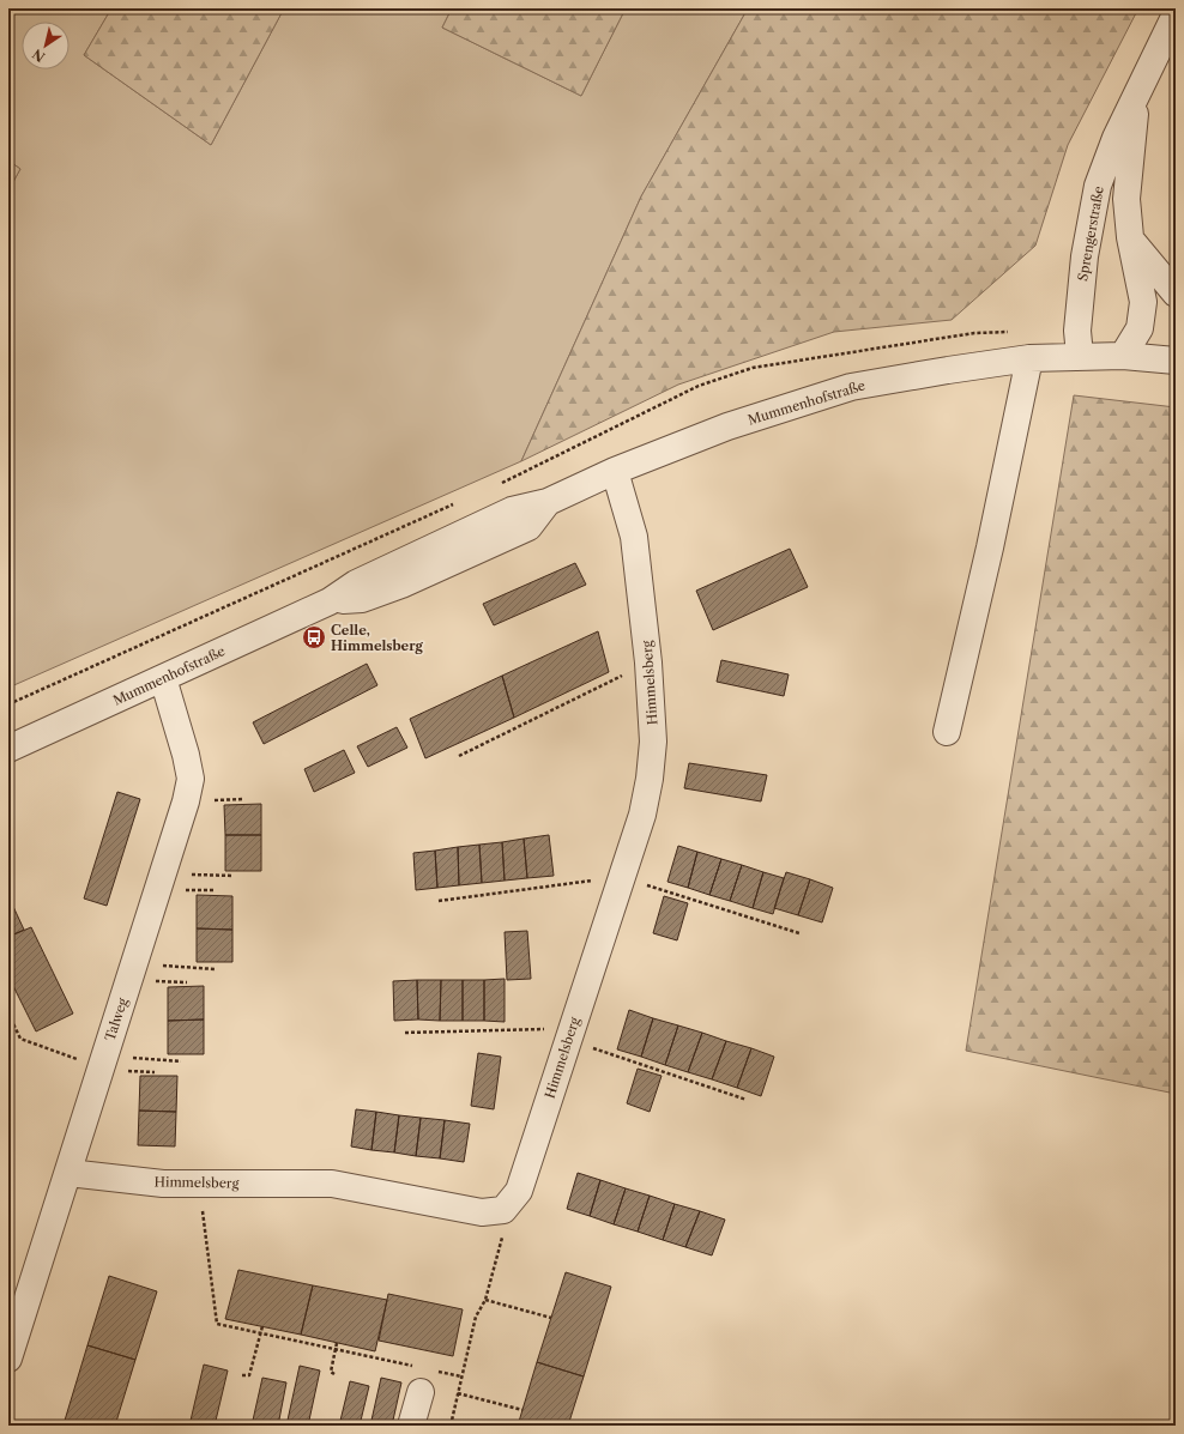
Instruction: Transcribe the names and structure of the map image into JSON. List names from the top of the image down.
{
  "streets": {
    "street": [
      "Sprengerstraße",
      "Mummenhofstraße",
      "Himmelsberg",
      "Talweg"
    ]
  },
  "crossings": [
    ["Sprengerstraße", "Mummenhofstraße"],
    ["Mummenhofstraße", "Himmelsberg"],
    ["Mummenhofstraße", "Talweg"],
    ["Himmelsberg", "Talweg"]
  ],
  "places": {
    "bus stop": ["Celle, Himmelsberg"]
  },
  "north": "bottom left"
}
